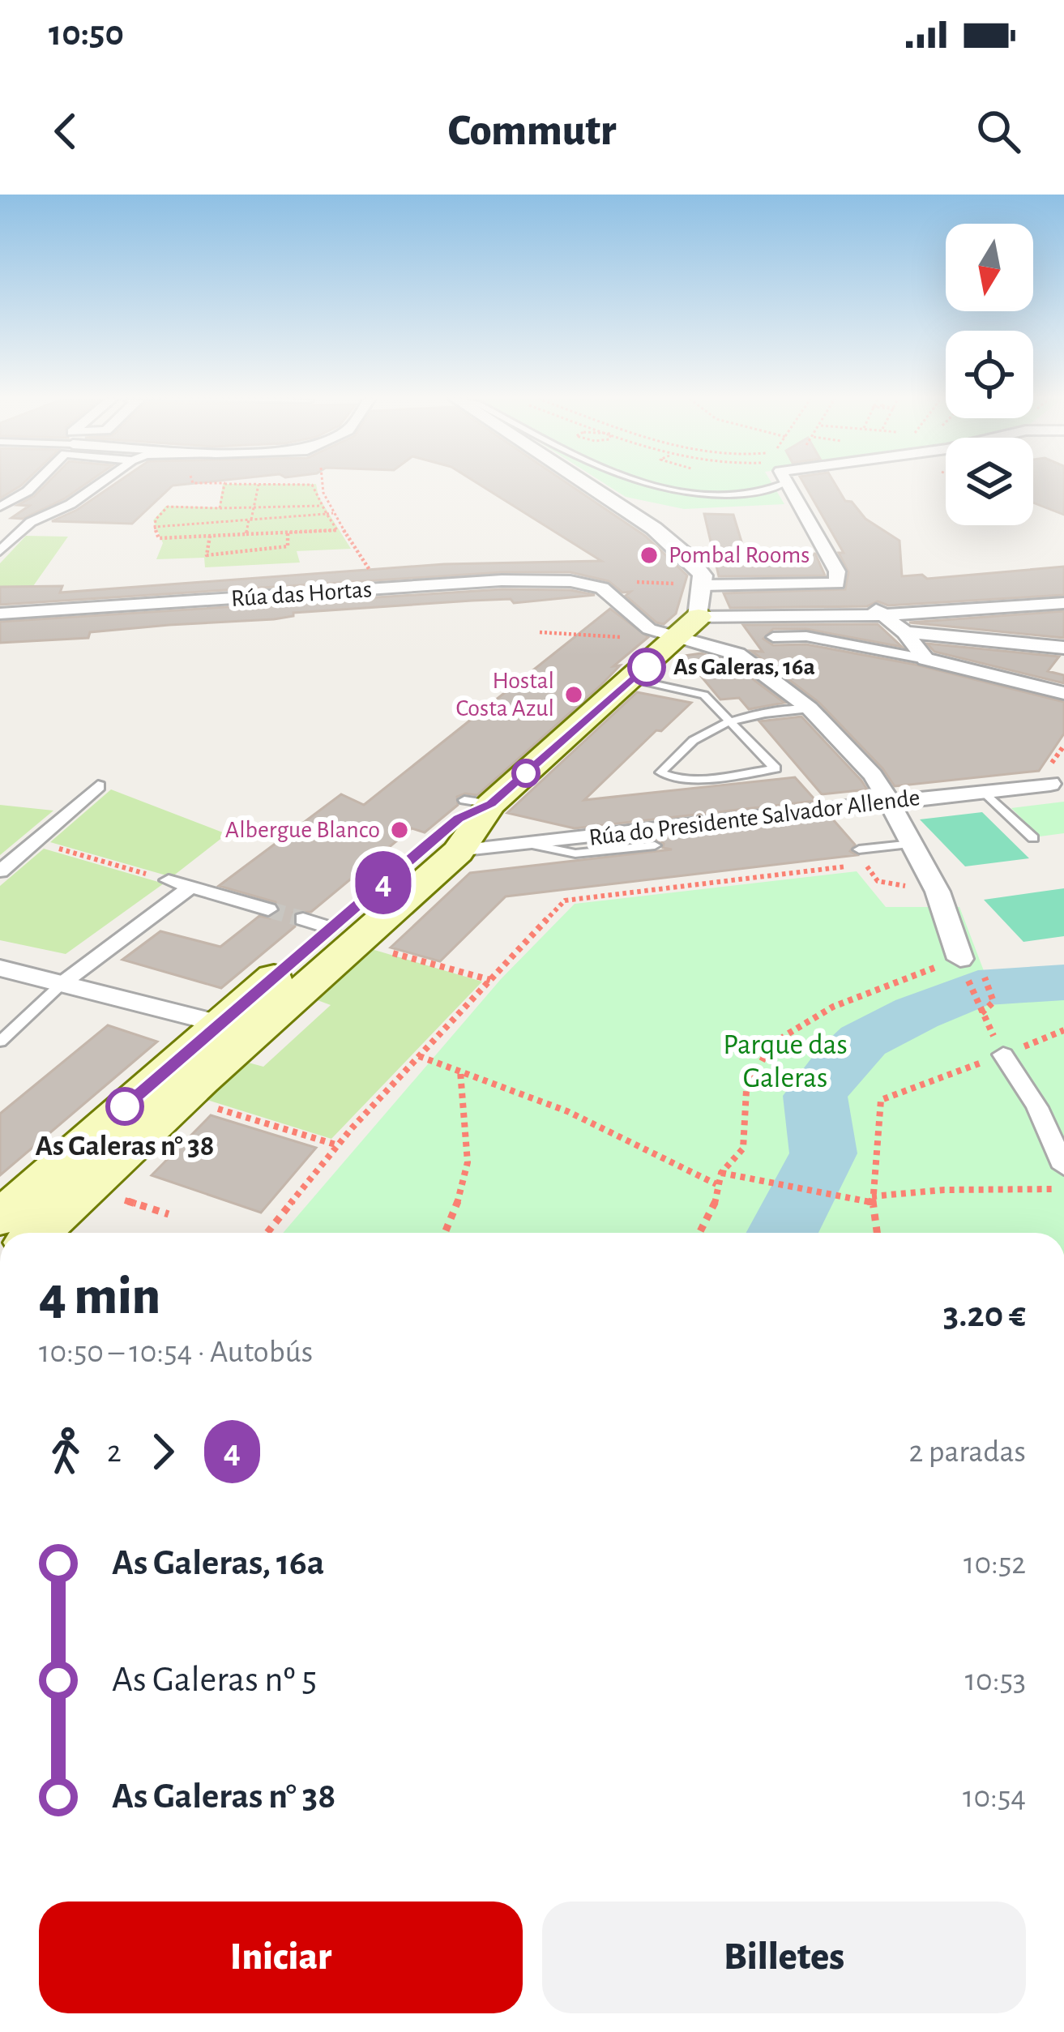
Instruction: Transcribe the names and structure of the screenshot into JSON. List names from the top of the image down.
{
  "streets": {
    "street": ["Rúa das Hortas", "Rúa do Presidente Salvador Allende"]
  },
  "parks": ["Parque das Galeras"],
  "places": [
    "Pombal Rooms",
    "As Galeras, 16a",
    "Hostal Costa Azul",
    "Albergue Blanco",
    "As Galeras n° 38"
  ],
  "lines": ["bus line 4"],
  "north": "bottom",
  "page": {
    "status": "10:50",
    "header": "Commutr",
    "on_map": "4",
    "heading": ["4 min", "10:50 – 10:54 · Autobús", "3.20 €"],
    "legs": ["2", "4", "2 paradas"],
    "list": [
      {
        "name": "As Galeras, 16a",
        "value": "10:52"
      },
      {
        "name": "As Galeras nº 5",
        "value": "10:53"
      },
      {
        "name": "As Galeras n° 38",
        "value": "10:54"
      }
    ],
    "buttons": ["Iniciar", "Billetes"]
  }
}
